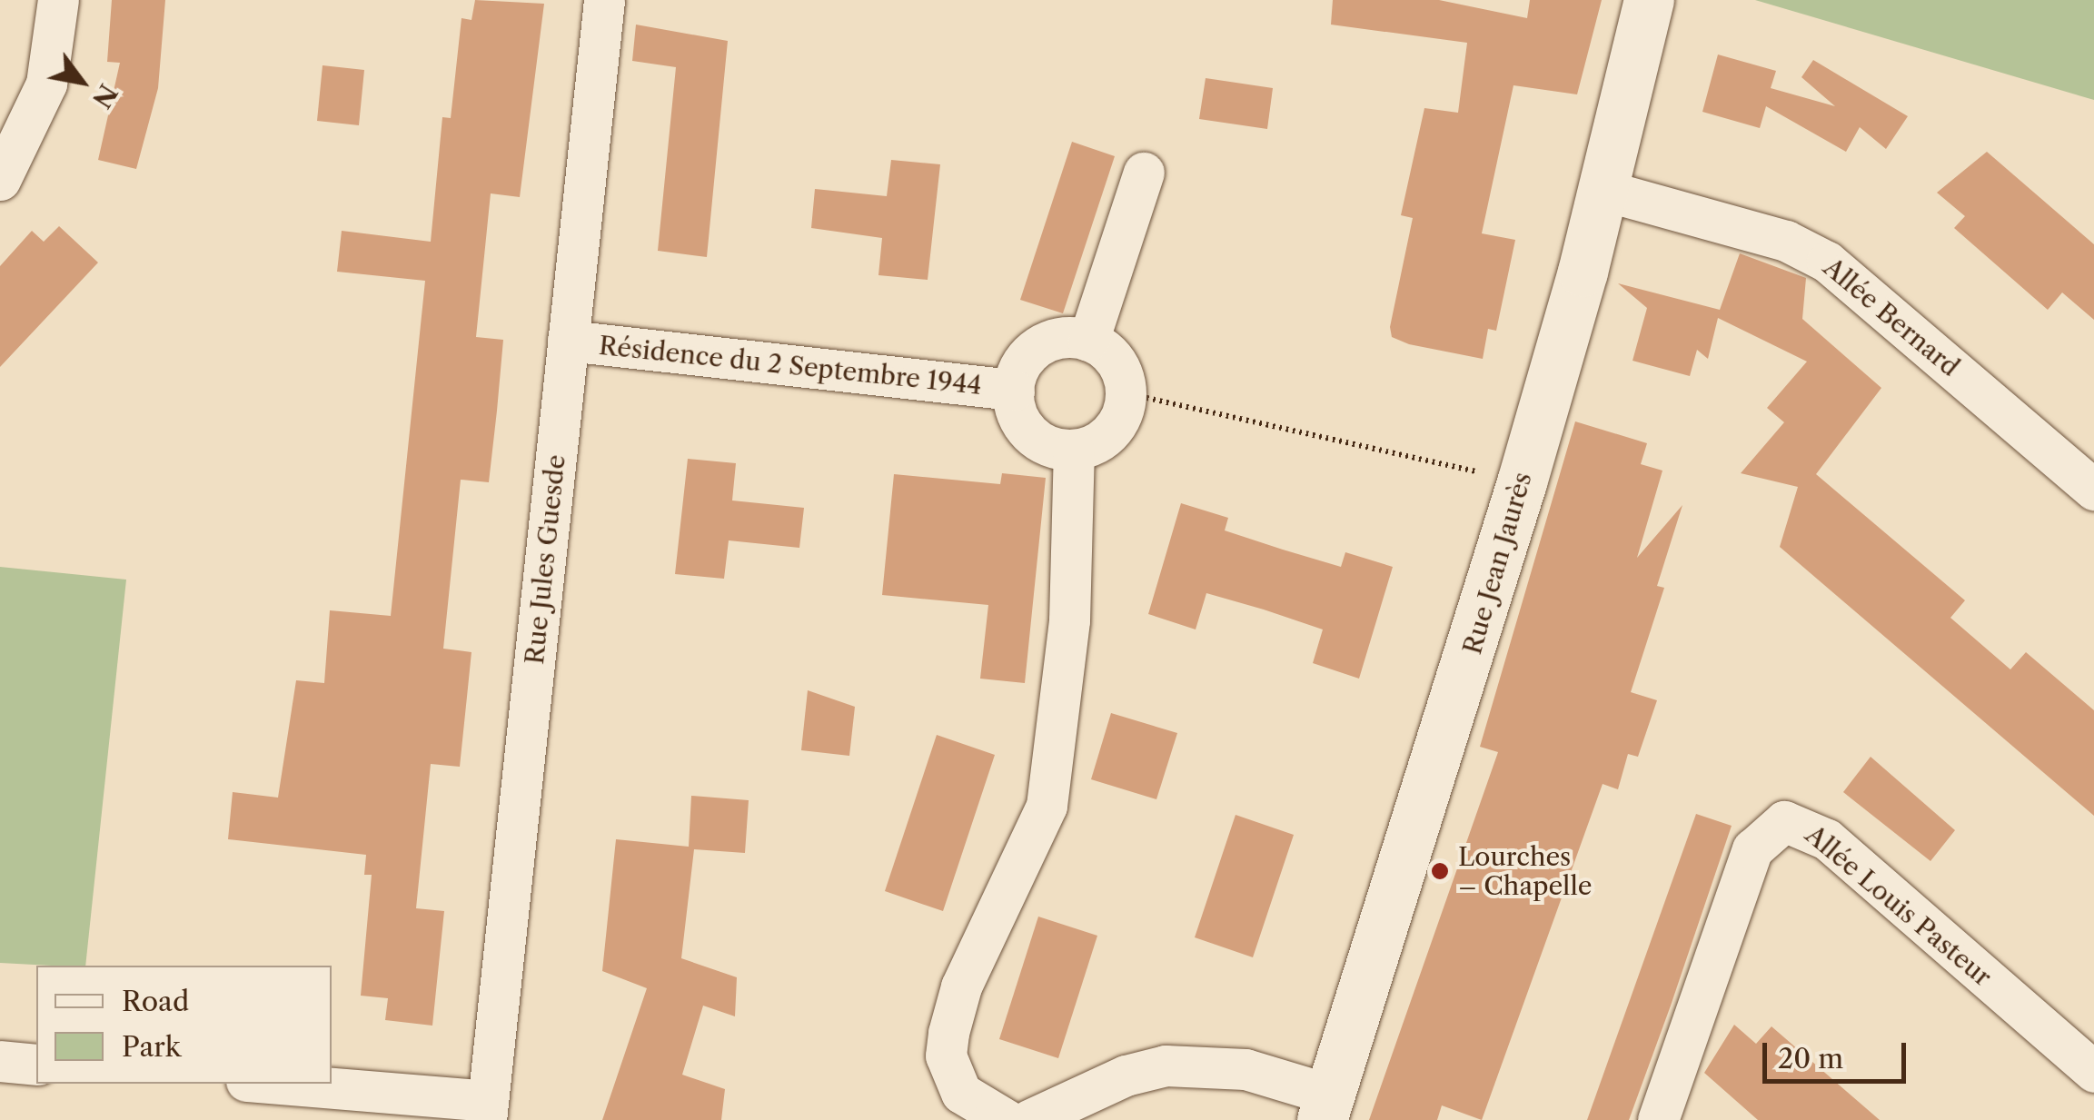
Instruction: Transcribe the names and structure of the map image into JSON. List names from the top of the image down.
{
  "streets": {
    "street": [
      "Allée Bernard",
      "Résidence du 2 Septembre 1944",
      "Rue Jules Guesde",
      "Rue Jean Jaurès",
      "Allée Louis Pasteur"
    ]
  },
  "crossings": [
    ["Allée Bernard", "Rue Jean Jaurès"],
    ["Résidence du 2 Septembre 1944", "Rue Jules Guesde"]
  ],
  "places": ["Lourches – Chapelle"],
  "legend": ["Road", "Park"],
  "scale_bar": "20 m",
  "north": "bottom right"
}
